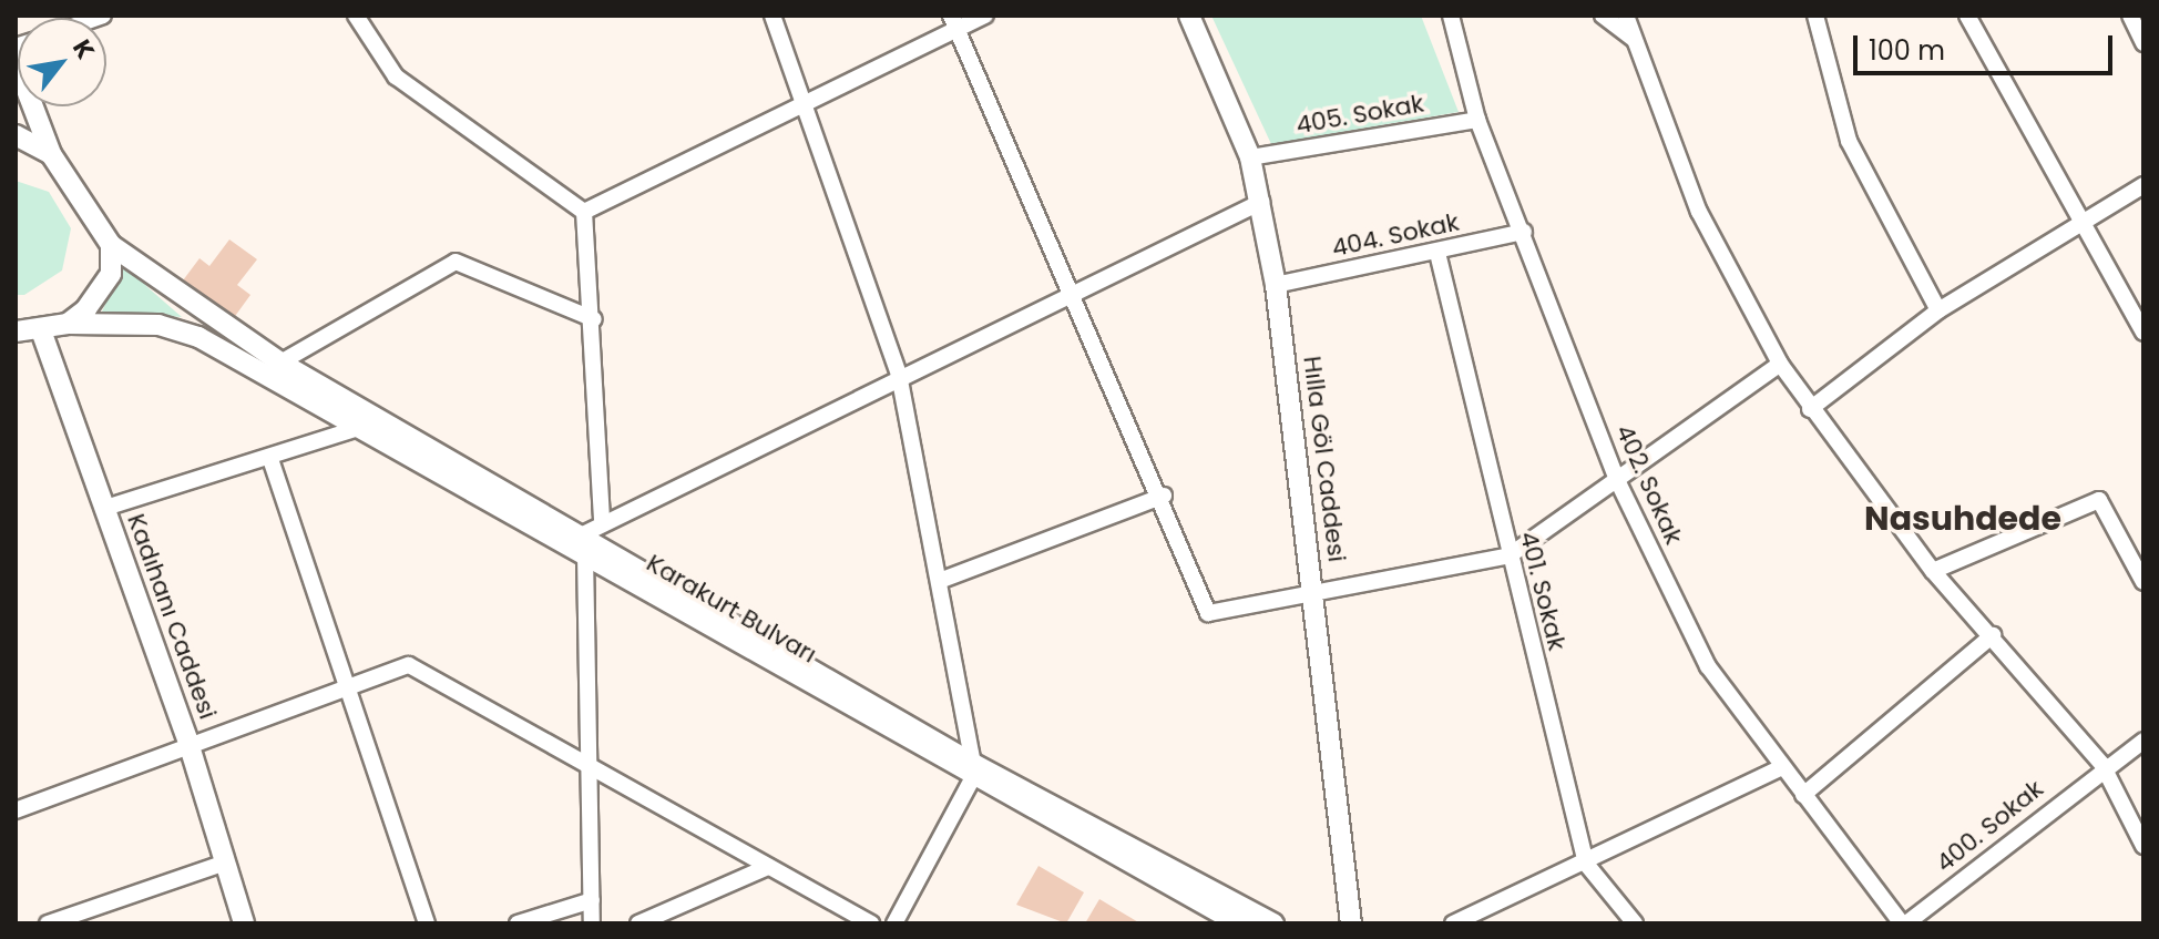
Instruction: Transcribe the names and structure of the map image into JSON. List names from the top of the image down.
{
  "streets": {
    "main road": ["Hılla Göl Caddesi", "Karakurt Bulvarı", "Kadıhanı Caddesi"],
    "street": [
      "405. Sokak",
      "404. Sokak",
      "402. Sokak",
      "401. Sokak",
      "400. Sokak"
    ]
  },
  "crossings": [
    ["405. Sokak", "Hılla Göl Caddesi"],
    ["405. Sokak", "402. Sokak"],
    ["404. Sokak", "Hılla Göl Caddesi"],
    ["404. Sokak", "402. Sokak"],
    ["404. Sokak", "401. Sokak"],
    ["402. Sokak", "400. Sokak"]
  ],
  "districts": ["Nasuhdede"],
  "scale_bar": "100 m",
  "north": "top right"
}
